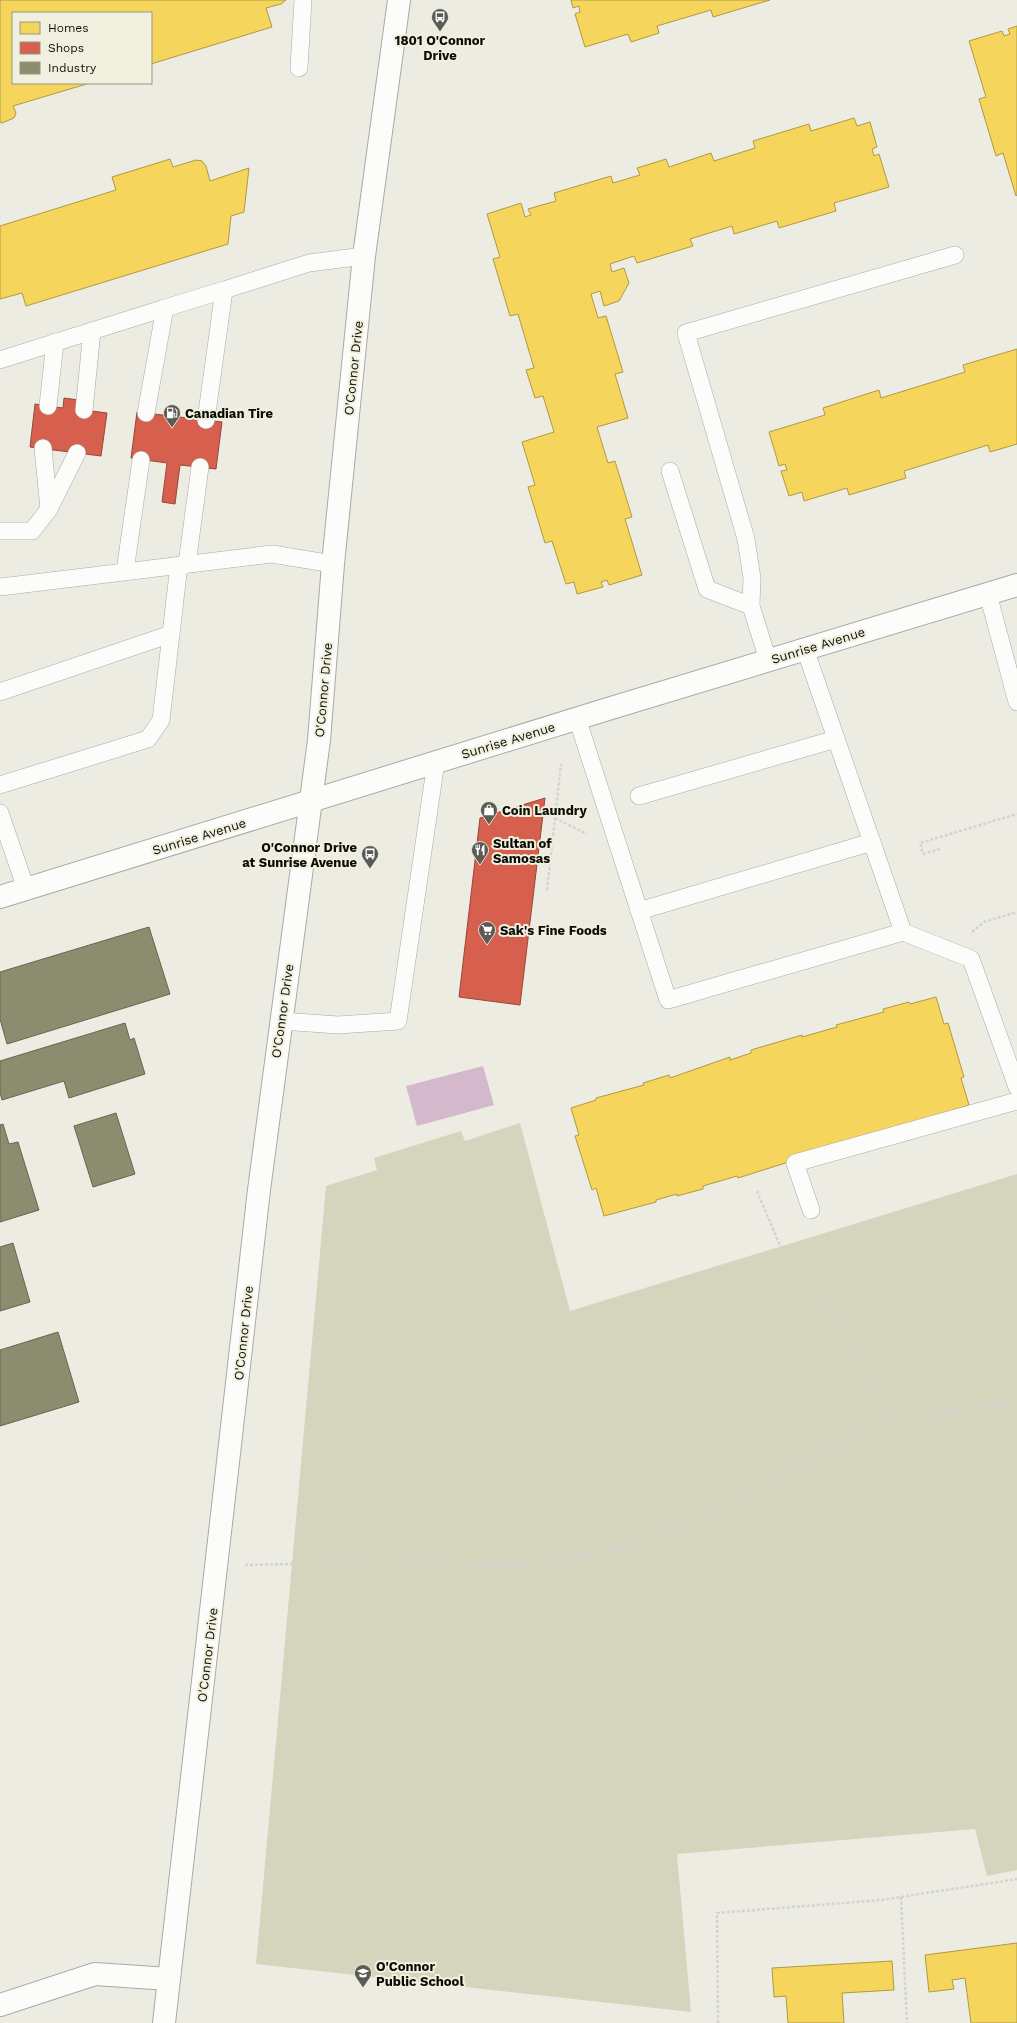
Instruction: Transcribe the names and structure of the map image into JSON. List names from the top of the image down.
{
  "streets": {
    "main road": ["O'Connor Drive", "Sunrise Avenue"]
  },
  "crossings": [
    ["O'Connor Drive", "Sunrise Avenue"]
  ],
  "places": {
    "bus stop": ["1801 O'Connor Drive", "O'Connor Drive at Sunrise Avenue"],
    "fuel station": ["Canadian Tire"],
    "shop": ["Coin Laundry"],
    "restaurant": ["Sultan of Samosas"],
    "supermarket": ["Sak's Fine Foods"],
    "school or university": ["O'Connor Public School"]
  },
  "legend": ["Homes", "Shops", "Industry"]
}
